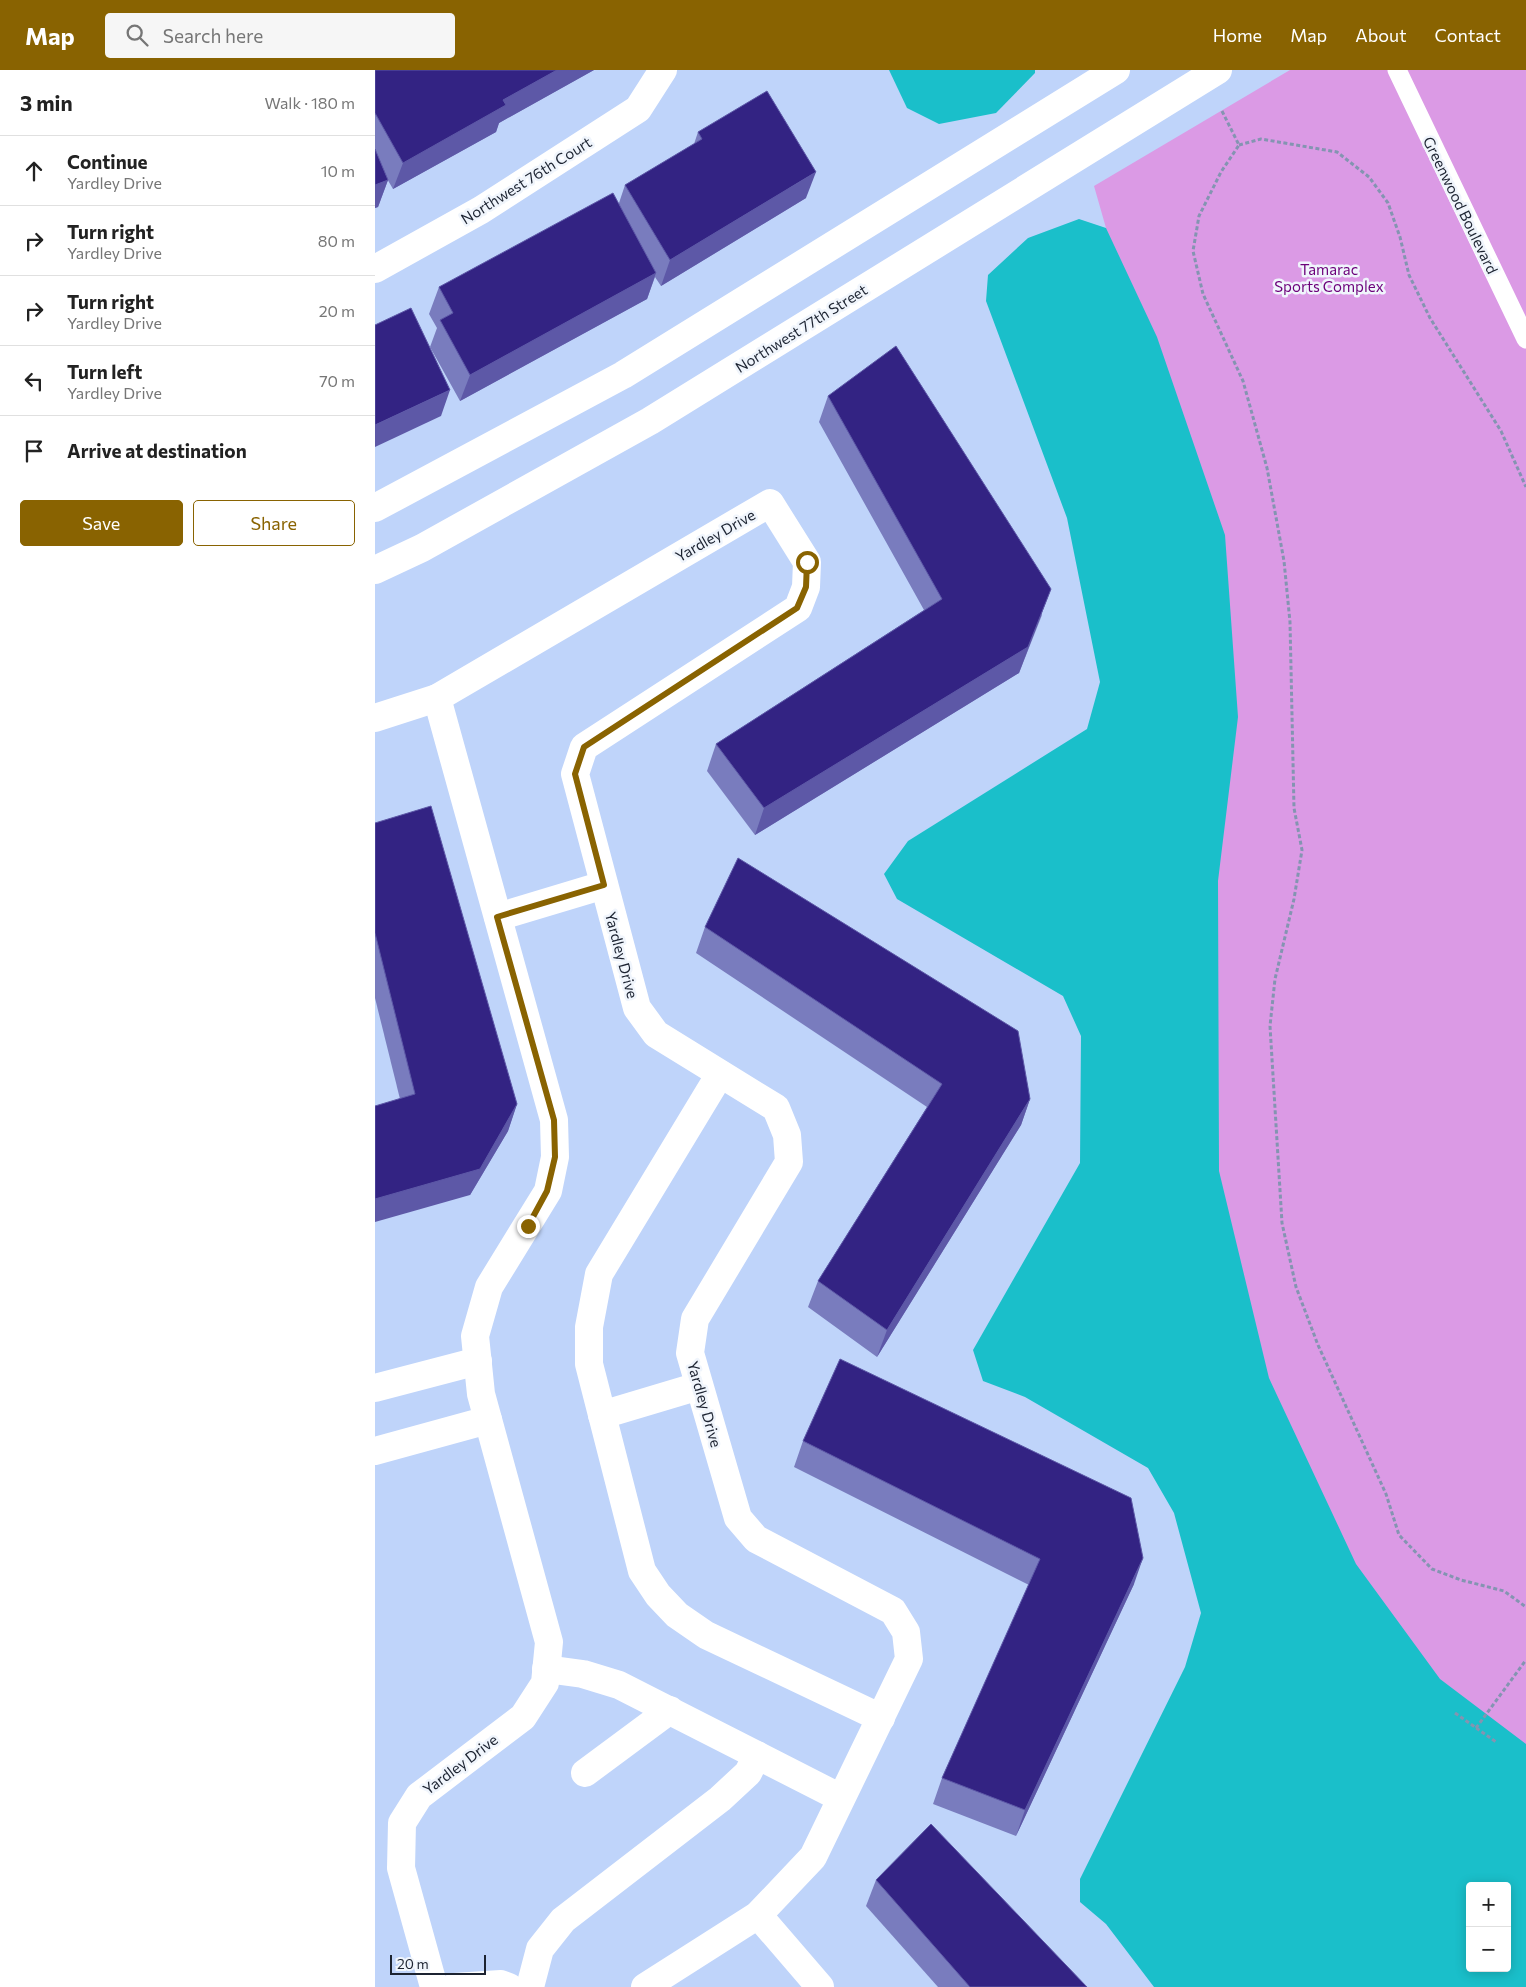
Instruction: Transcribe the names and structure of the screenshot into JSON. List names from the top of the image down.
{
  "streets": {
    "street": ["Northwest 76th Court", "Northwest 77th Street", "Yardley Drive"],
    "lane": ["Greenwood Boulevard"]
  },
  "parks": ["Tamarac Sports Complex"],
  "scale_bar": "20 m",
  "page": {
    "header": "Map",
    "search": "Search here",
    "nav": [
      "Home",
      "Map",
      "About",
      "Contact"
    ],
    "heading": ["3 min", "Walk · 180 m"],
    "list": [
      ["Continue", "Yardley Drive", "10 m"],
      ["Turn right", "Yardley Drive", "80 m"],
      ["Turn right", "Yardley Drive", "20 m"],
      ["Turn left", "Yardley Drive", "70 m"],
      "Arrive at destination"
    ],
    "buttons": ["Save", "Share"],
    "map_buttons": ["+", "−"],
    "scale": "20 m"
  }
}
